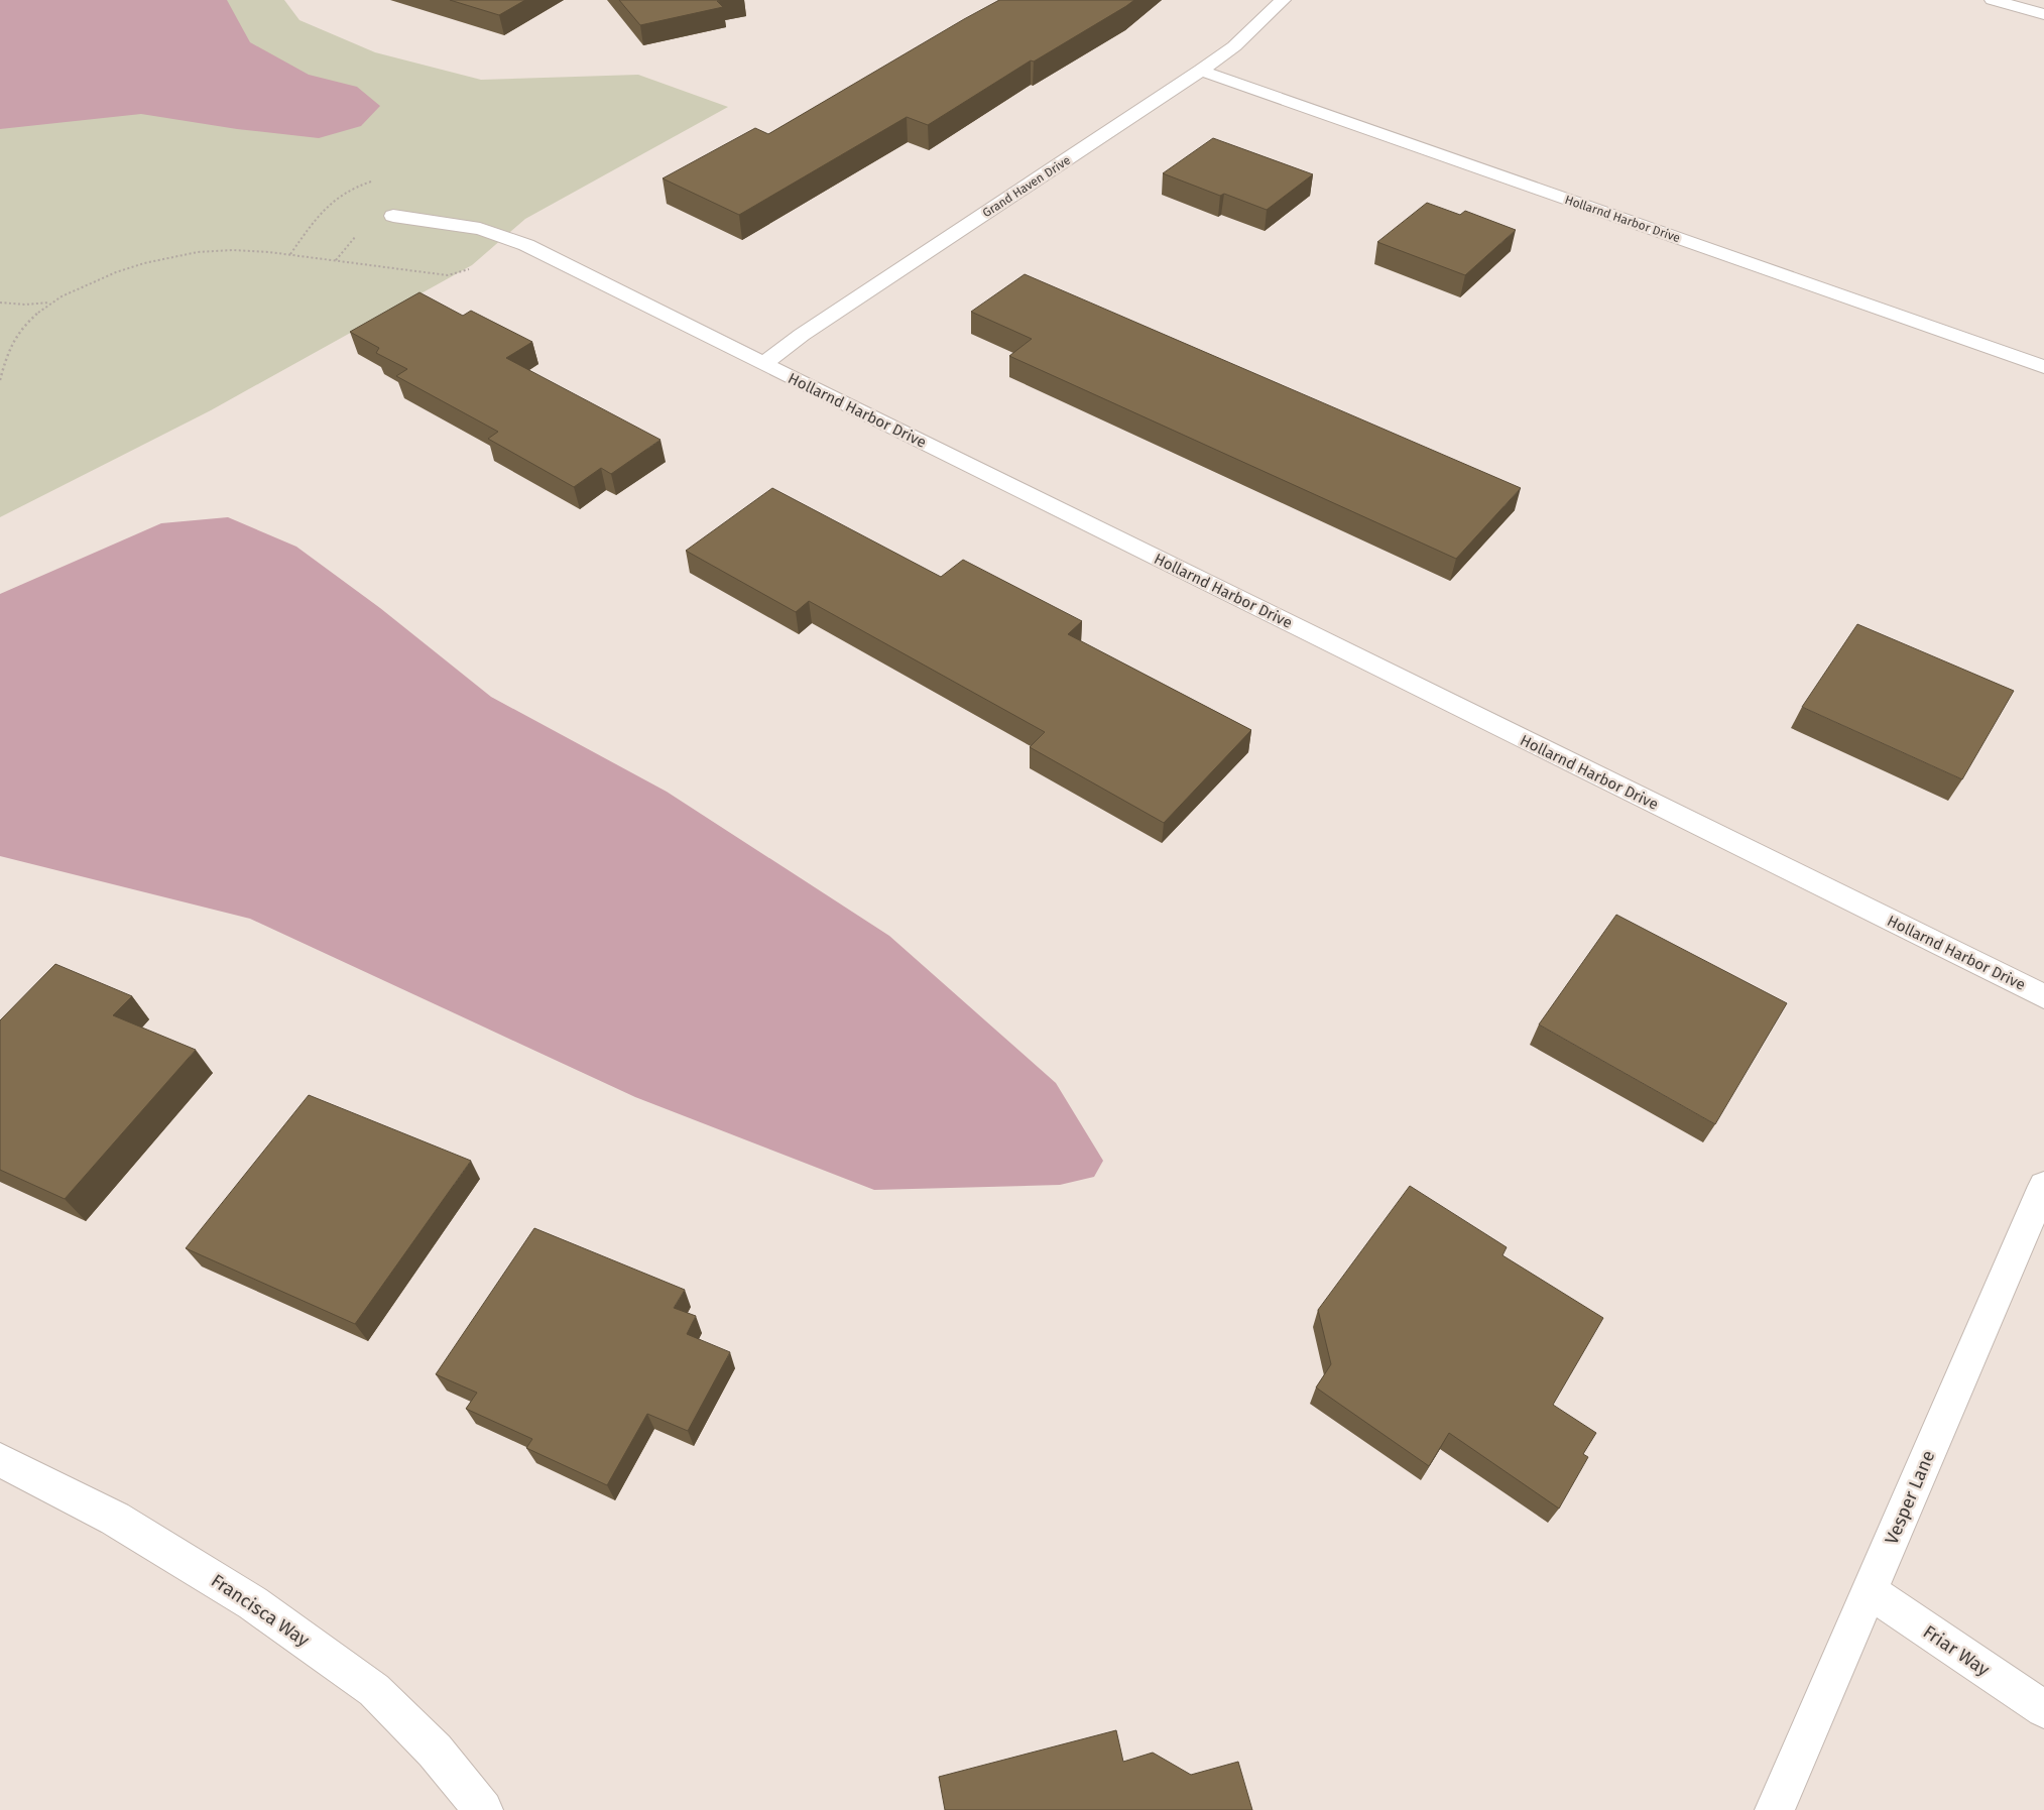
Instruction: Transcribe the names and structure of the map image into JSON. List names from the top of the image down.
{
  "streets": {
    "street": [
      "Grand Haven Drive",
      "Hollarnd Harbor Drive",
      "Vesper Lane",
      "Francisca Way",
      "Friar Way"
    ]
  },
  "crossings": [
    ["Grand Haven Drive", "Hollarnd Harbor Drive"],
    ["Vesper Lane", "Friar Way"]
  ]
}
